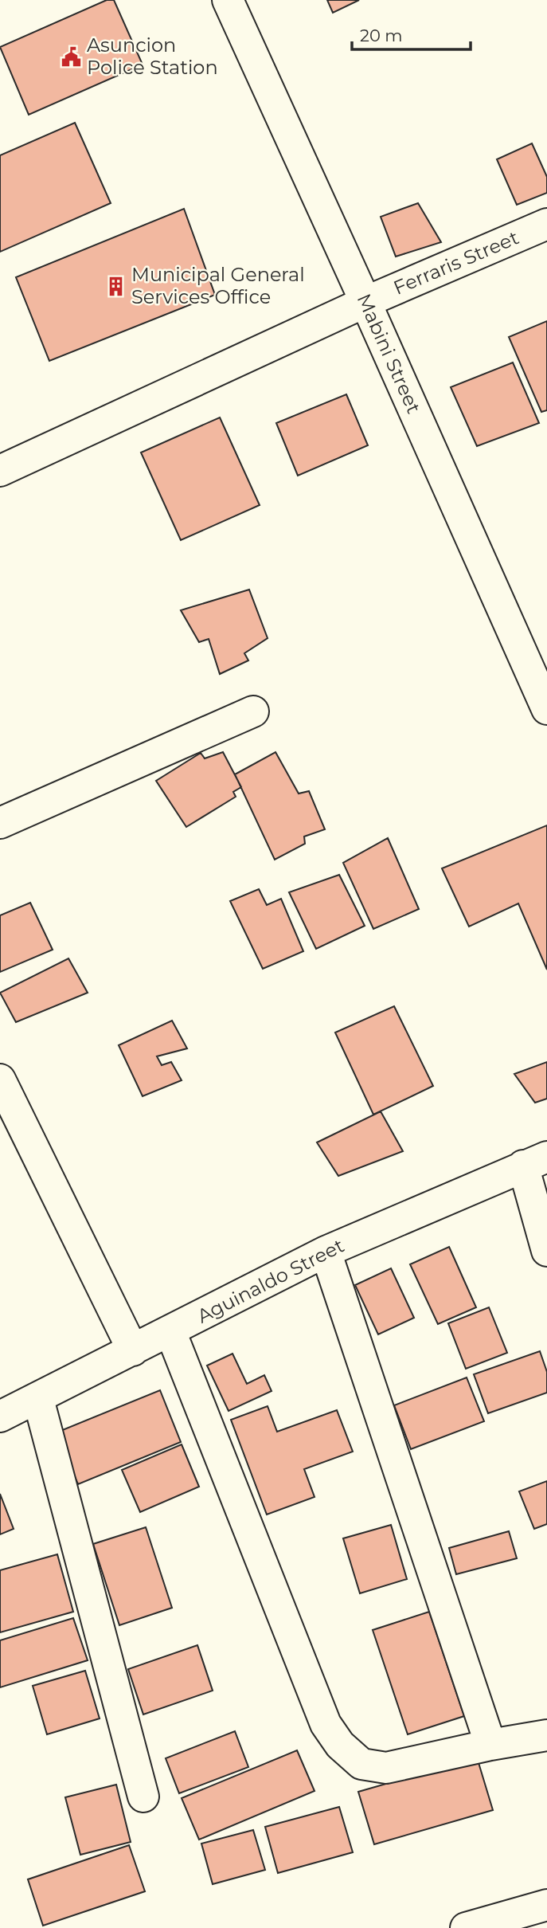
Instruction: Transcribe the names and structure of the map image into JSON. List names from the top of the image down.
{
  "streets": {
    "street": ["Ferraris Street", "Mabini Street", "Aguinaldo Street"]
  },
  "crossings": [
    ["Ferraris Street", "Mabini Street"]
  ],
  "places": {
    "public building": ["Asuncion Police Station"],
    "building": ["Municipal General Services Office"]
  },
  "scale_bar": "20 m"
}
